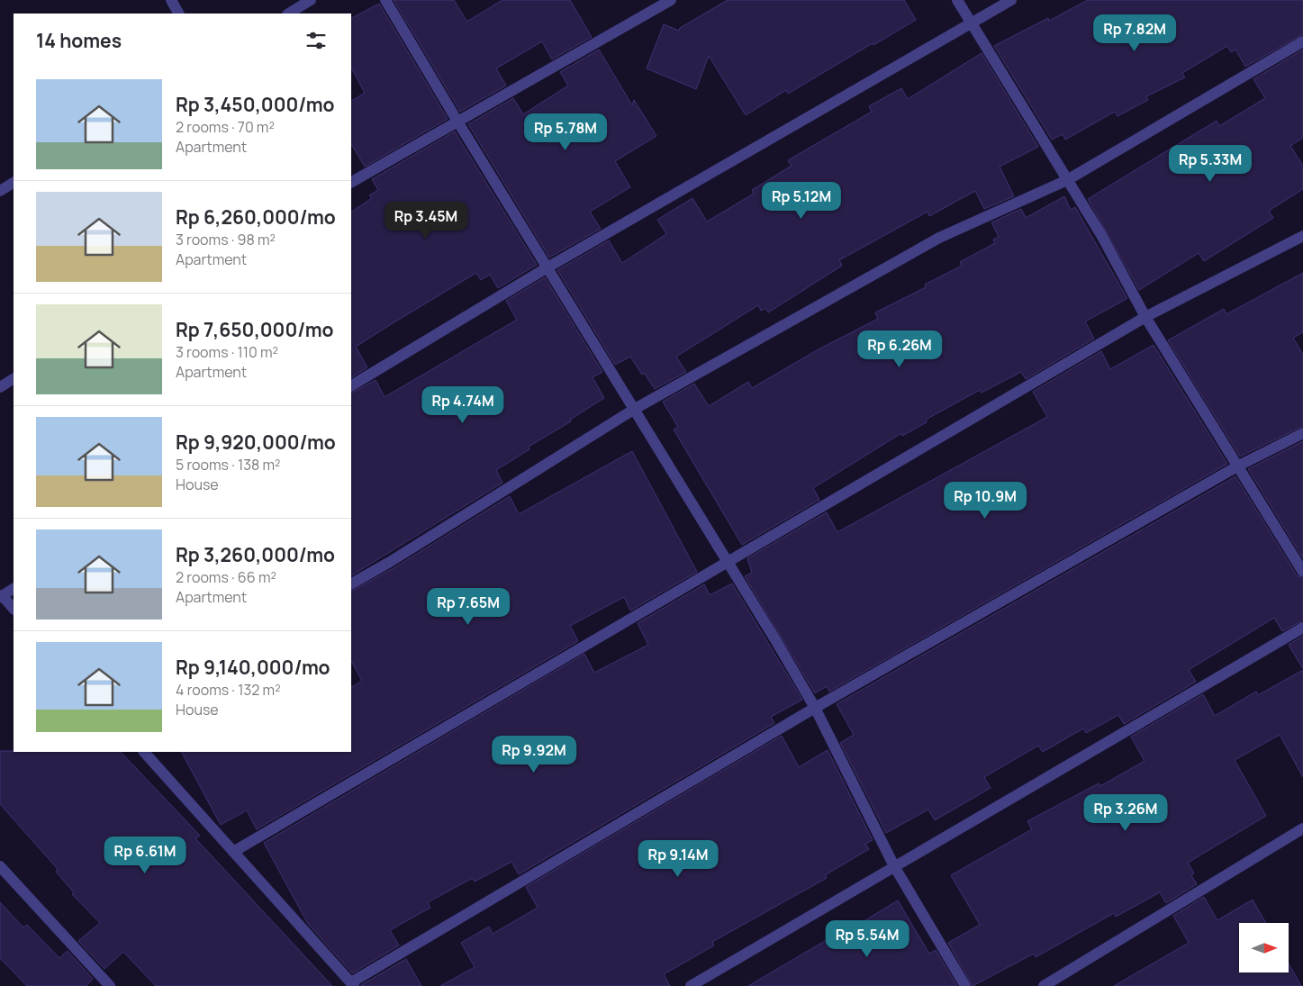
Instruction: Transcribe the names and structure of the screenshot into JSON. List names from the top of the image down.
{
  "north": "right",
  "page": {
    "heading": "14 homes",
    "price": [
      "Rp 7.82M",
      "Rp 5.78M",
      "Rp 5.33M",
      "Rp 5.12M",
      "Rp 3.45M",
      "Rp 6.26M",
      "Rp 4.74M",
      "Rp 10.9M",
      "Rp 7.65M",
      "Rp 9.92M",
      "Rp 3.26M",
      "Rp 6.61M",
      "Rp 9.14M",
      "Rp 5.54M"
    ],
    "list": [
      {
        "name": "Rp 3,450,000/mo",
        "note": "2 rooms · 70 m² · Apartment"
      },
      {
        "name": "Rp 6,260,000/mo",
        "note": "3 rooms · 98 m² · Apartment"
      },
      {
        "name": "Rp 7,650,000/mo",
        "note": "3 rooms · 110 m² · Apartment"
      },
      {
        "name": "Rp 9,920,000/mo",
        "note": "5 rooms · 138 m² · House"
      },
      {
        "name": "Rp 3,260,000/mo",
        "note": "2 rooms · 66 m² · Apartment"
      },
      {
        "name": "Rp 9,140,000/mo",
        "note": "4 rooms · 132 m² · House"
      }
    ]
  }
}
